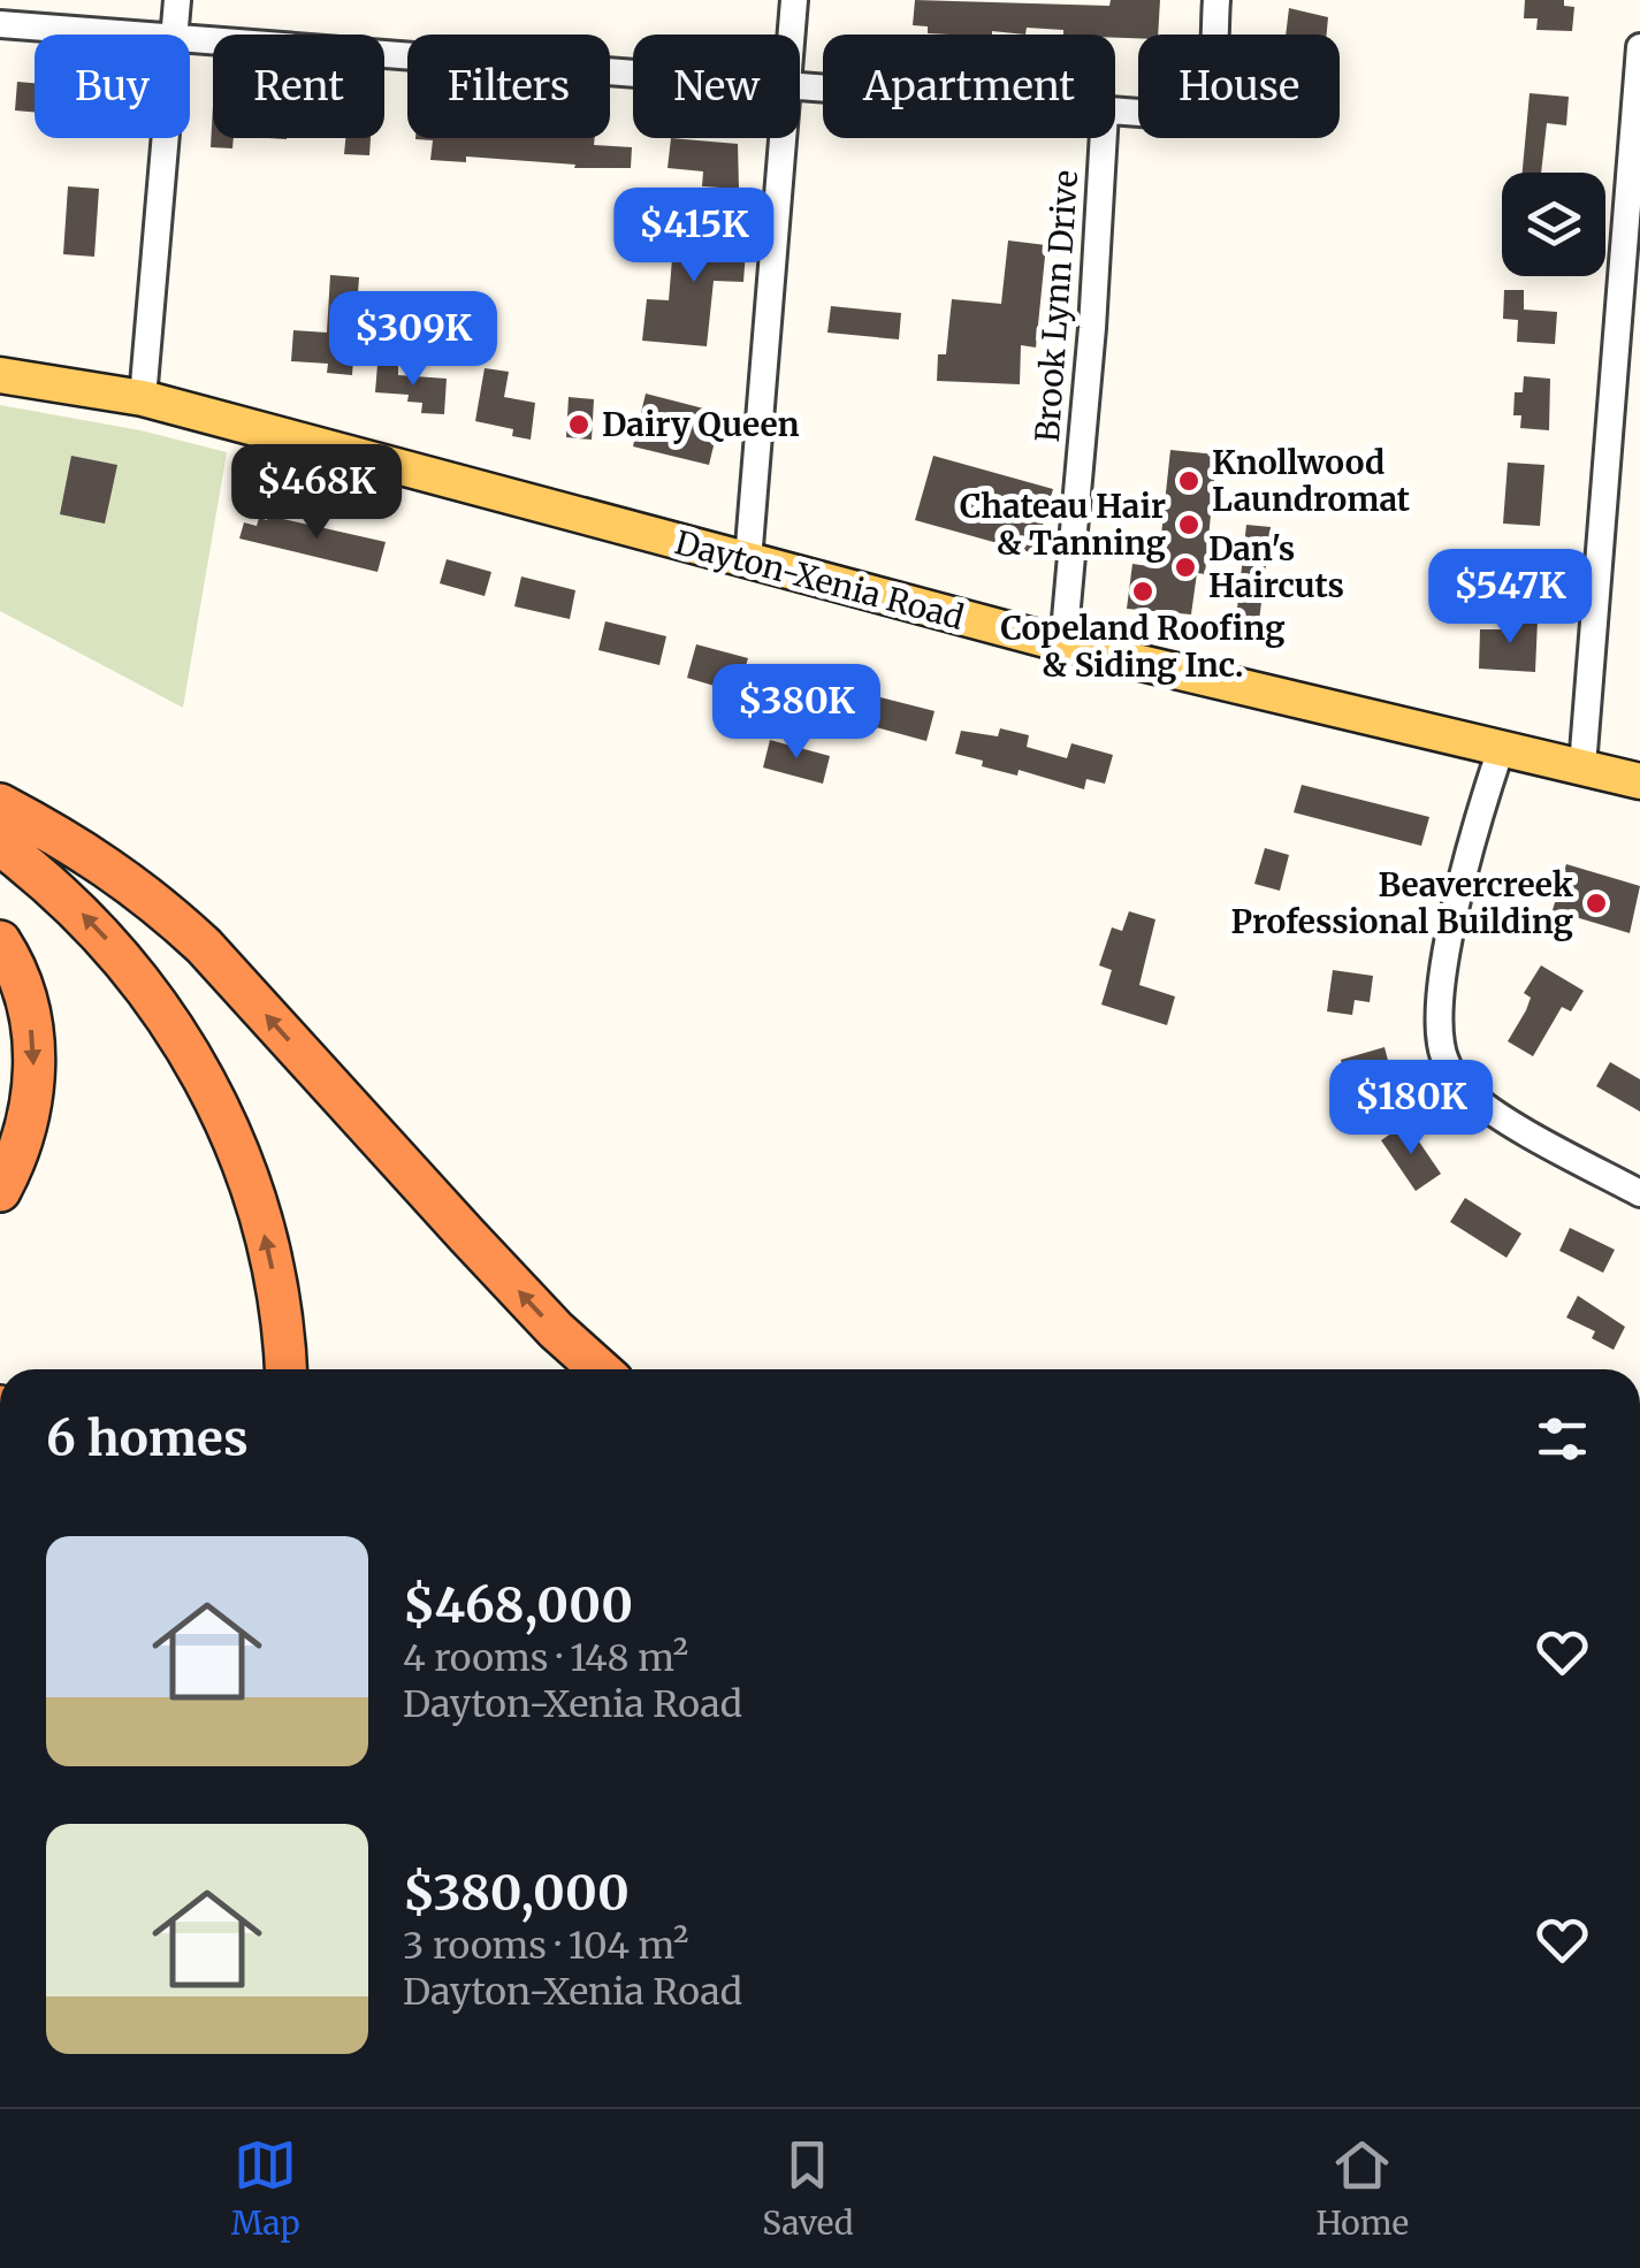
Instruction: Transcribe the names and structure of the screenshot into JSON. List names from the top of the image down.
{
  "streets": {
    "main road": ["Dayton-Xenia Road"],
    "street": ["Brook Lynn Drive"]
  },
  "crossings": [
    ["Brook Lynn Drive", "Dayton-Xenia Road"]
  ],
  "places": [
    "Dairy Queen",
    "Knollwood Laundromat",
    "Chateau Hair & Tanning",
    "Dan's Haircuts",
    "Copeland Roofing & Siding Inc.",
    "Beavercreek Professional Building"
  ],
  "page": {
    "chip": [
      "Buy",
      "Rent",
      "Filters",
      "New",
      "Apartment",
      "House"
    ],
    "price": [
      "$415K",
      "$309K",
      "$468K",
      "$547K",
      "$380K",
      "$180K"
    ],
    "heading": "6 homes",
    "list": [
      {
        "name": "$468,000",
        "note": "4 rooms · 148 m² · Dayton-Xenia Road"
      },
      {
        "name": "$380,000",
        "note": "3 rooms · 104 m² · Dayton-Xenia Road"
      }
    ],
    "tabs": ["Map", "Saved", "Home"]
  }
}
